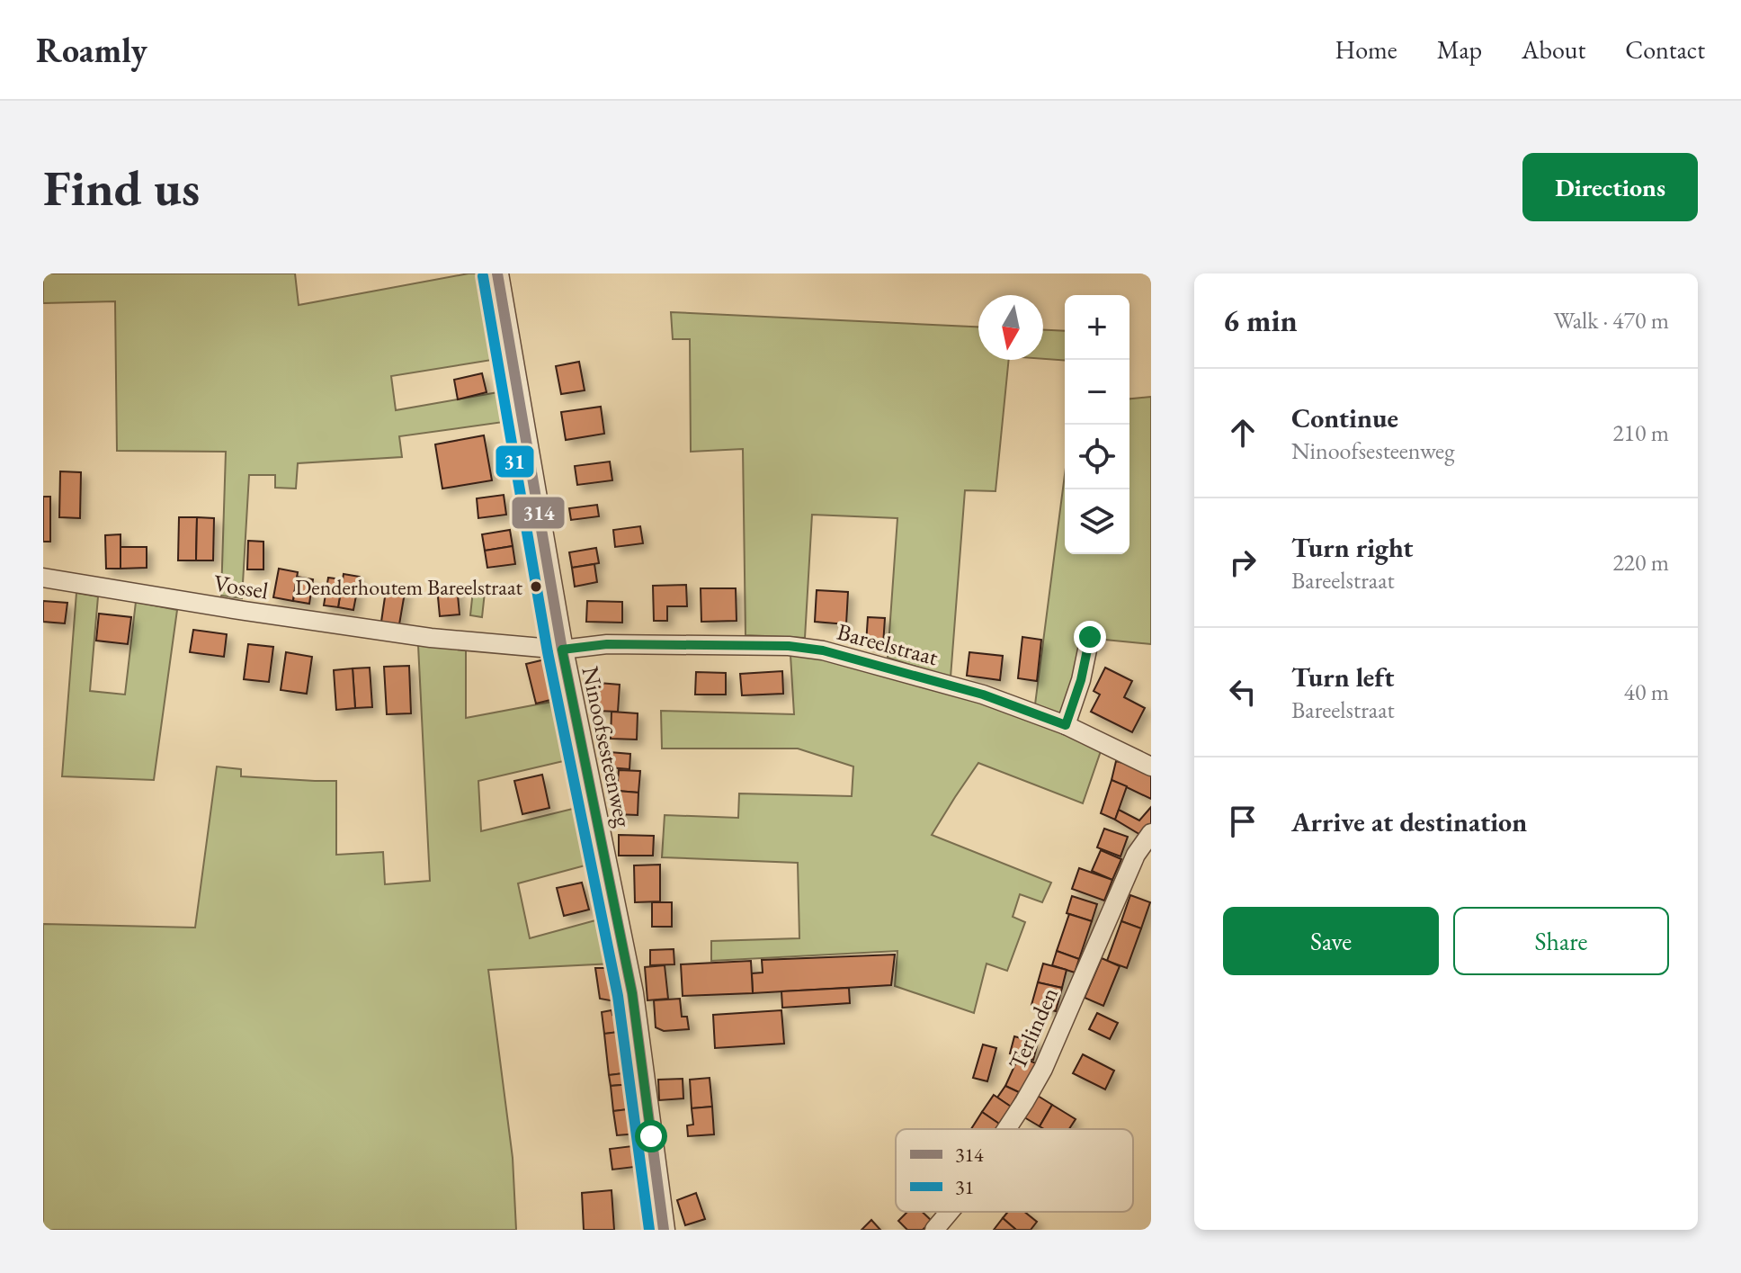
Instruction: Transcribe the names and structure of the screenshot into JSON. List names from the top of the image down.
{
  "streets": {
    "street": [
      "Vossel",
      "Bareelstraat",
      "Ninoofsesteenweg",
      "Terlinden"
    ]
  },
  "crossings": [
    ["Vossel", "Bareelstraat"],
    ["Vossel", "Ninoofsesteenweg"],
    ["Bareelstraat", "Ninoofsesteenweg"]
  ],
  "places": ["Denderhoutem Bareelstraat"],
  "lines": ["transit line 314", "transit line 31"],
  "legend": ["314", "31"],
  "north": "bottom",
  "page": {
    "header": "Roamly",
    "nav": [
      "Home",
      "Map",
      "About",
      "Contact"
    ],
    "buttons": [
      "Directions",
      ["Save", "Share"]
    ],
    "title": "Find us",
    "heading": ["6 min", "Walk · 470 m"],
    "map_buttons": ["+", "−"],
    "list": [
      ["Continue", "Ninoofsesteenweg", "210 m"],
      ["Turn right", "Bareelstraat", "220 m"],
      ["Turn left", "Bareelstraat", "40 m"],
      "Arrive at destination"
    ]
  }
}
